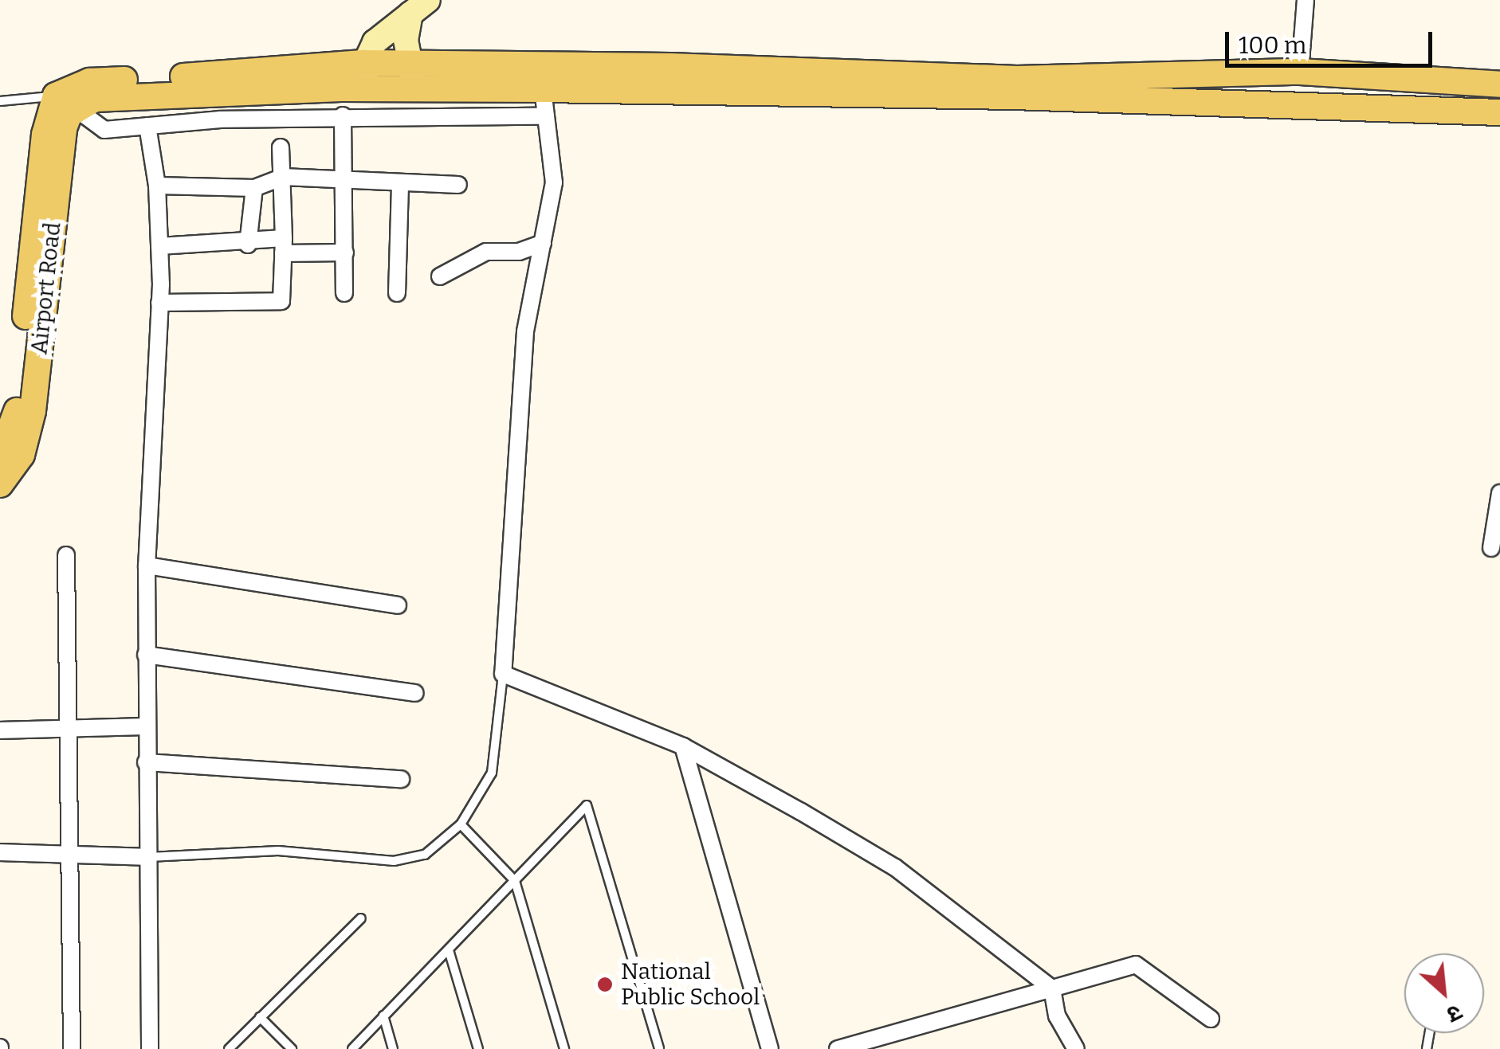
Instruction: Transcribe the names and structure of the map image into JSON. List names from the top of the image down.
{
  "streets": {
    "main road": ["Airport Road"]
  },
  "places": ["National Public School"],
  "scale_bar": "100 m",
  "north": "bottom right"
}
